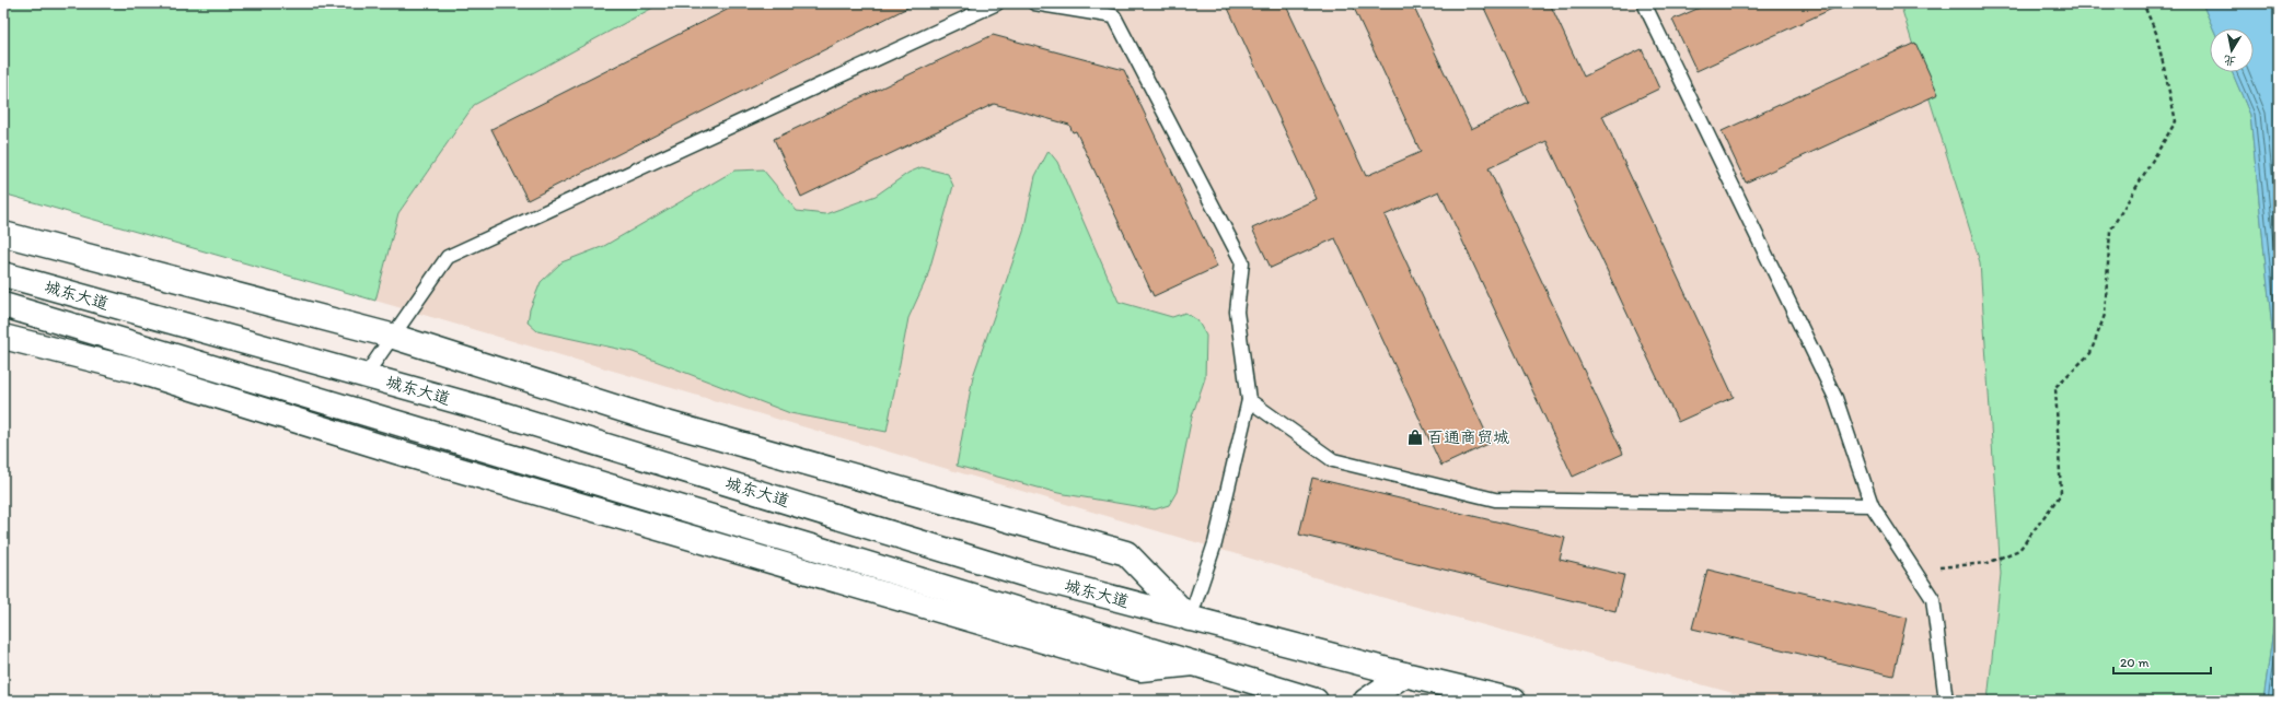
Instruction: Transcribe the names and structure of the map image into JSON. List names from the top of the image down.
{
  "streets": {
    "main road": ["城东大道"]
  },
  "places": {
    "shop": ["百通商贸城"]
  },
  "scale_bar": "20 m",
  "north": "bottom"
}
